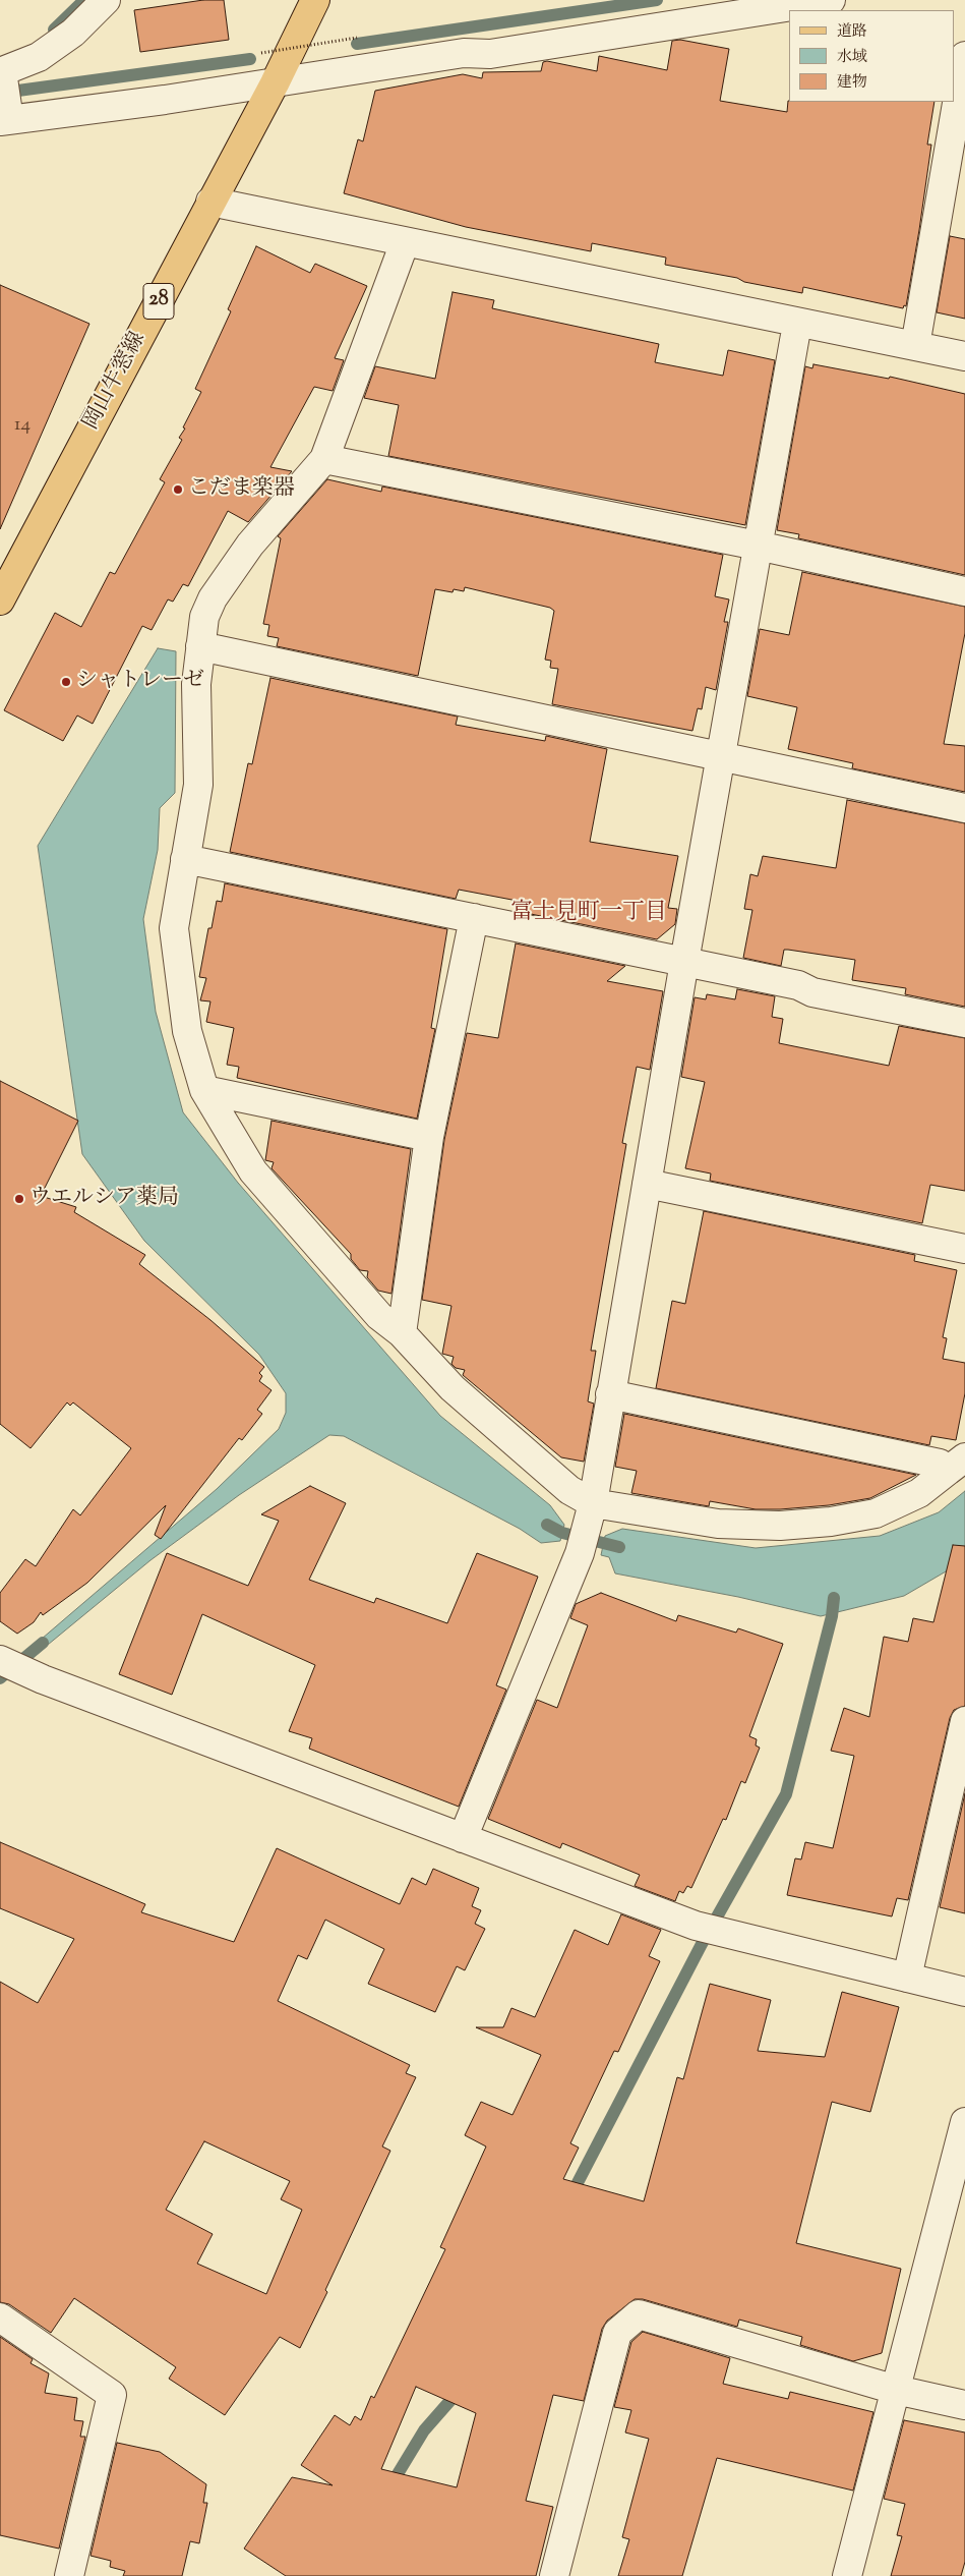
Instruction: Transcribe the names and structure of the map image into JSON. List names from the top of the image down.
{
  "streets": {
    "main road": ["28", "岡山牛窓線"]
  },
  "districts": ["富士見町一丁目"],
  "places": ["こだま楽器", "シャトレーゼ", "ウエルシア薬局"],
  "house_numbers": ["14"],
  "legend": ["道路", "水域", "建物"]
}
